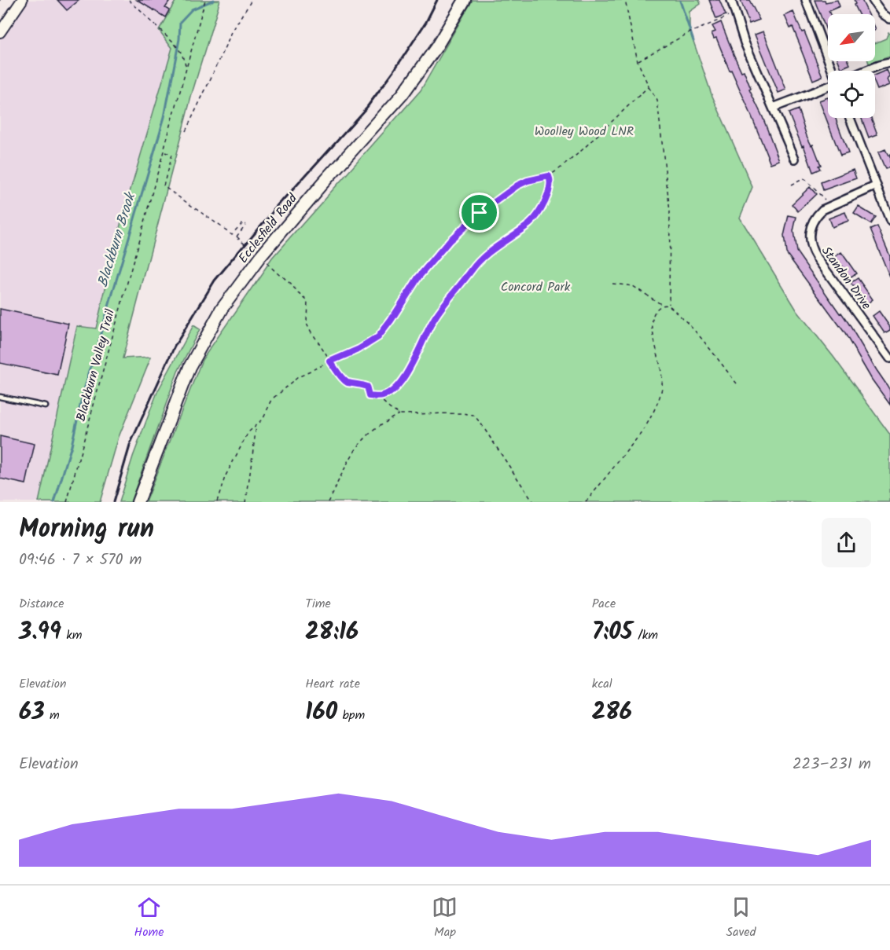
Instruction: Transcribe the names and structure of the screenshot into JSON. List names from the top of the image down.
{
  "streets": {
    "main road": ["Ecclesfield Road"],
    "street": ["Standon Drive"],
    "path": ["Blackburn Valley Trail"]
  },
  "water": ["Blackburn Brook"],
  "parks": ["Woolley Wood LNR", "Concord Park"],
  "north": "bottom left",
  "page": {
    "heading": ["Morning run", "09:46 · 7 × 570 m"],
    "stats": [
      ["Distance", "3.99 km"],
      ["Time", "28:16"],
      ["Pace", "7:05 /km"],
      ["Elevation", "63 m"],
      ["Heart rate", "160 bpm"],
      ["kcal", "286"]
    ],
    "chart": ["Elevation", "223–231 m"],
    "tabs": ["Home", "Map", "Saved"]
  }
}
